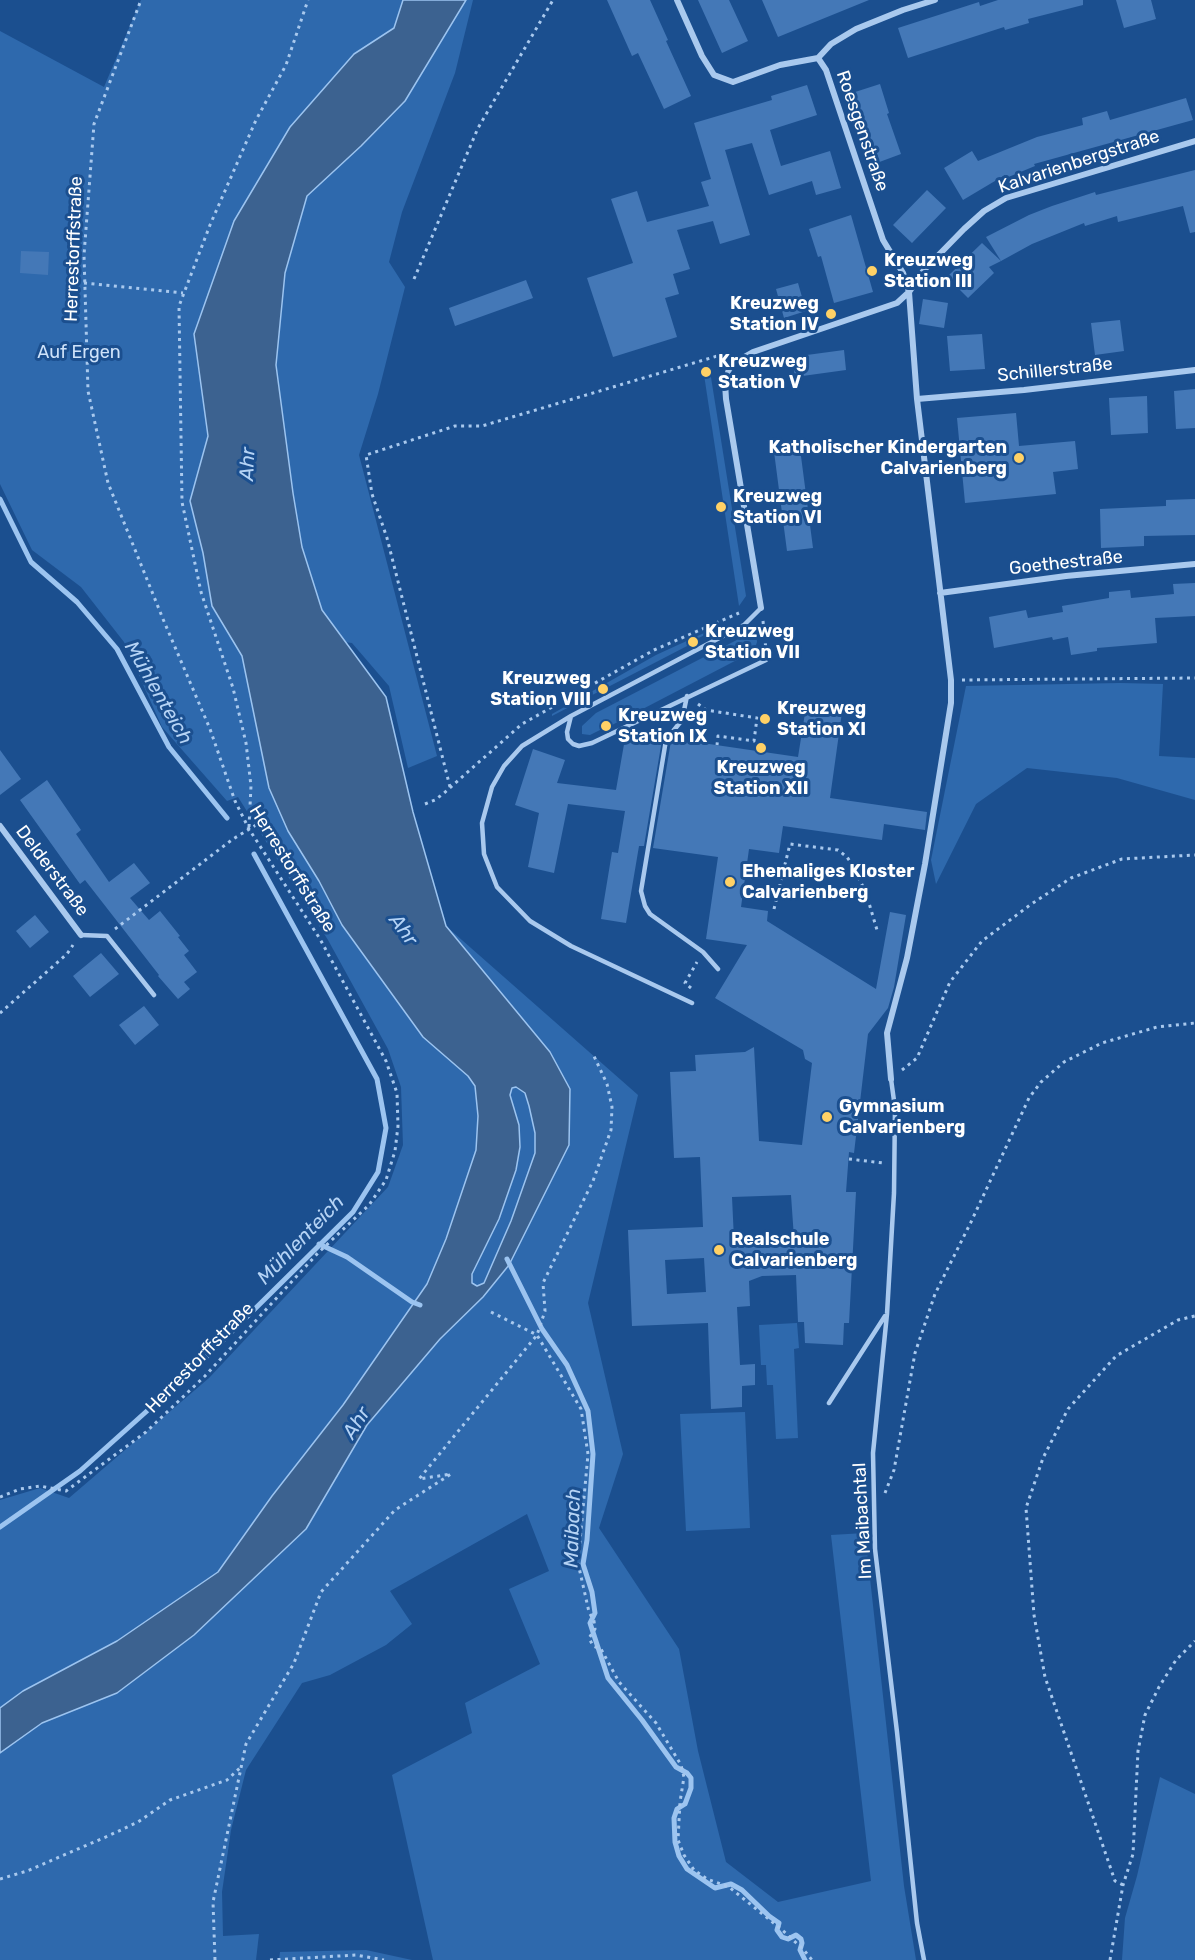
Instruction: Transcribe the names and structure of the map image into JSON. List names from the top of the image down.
{
  "streets": {
    "street": [
      "Roesgenstraße",
      "Kalvarienbergstraße",
      "Schillerstraße",
      "Goethestraße",
      "Delderstraße"
    ],
    "lane": ["Im Maibachtal"],
    "path": ["Herrestorffstraße"]
  },
  "crossings": [
    ["Roesgenstraße", "Kalvarienbergstraße"],
    ["Roesgenstraße", "Schillerstraße"],
    ["Roesgenstraße", "Goethestraße"],
    ["Roesgenstraße", "Im Maibachtal"]
  ],
  "water": ["Ahr", "Mühlenteich", "Maibach"],
  "parks": ["Auf Ergen"],
  "places": [
    "Kreuzweg Station III",
    "Kreuzweg Station IV",
    "Kreuzweg Station V",
    "Katholischer Kindergarten Calvarienberg",
    "Kreuzweg Station VI",
    "Kreuzweg Station VII",
    "Kreuzweg Station VIII",
    "Kreuzweg Station XI",
    "Kreuzweg Station IX",
    "Kreuzweg Station XII",
    "Ehemaliges Kloster Calvarienberg",
    "Gymnasium Calvarienberg",
    "Realschule Calvarienberg"
  ]
}
